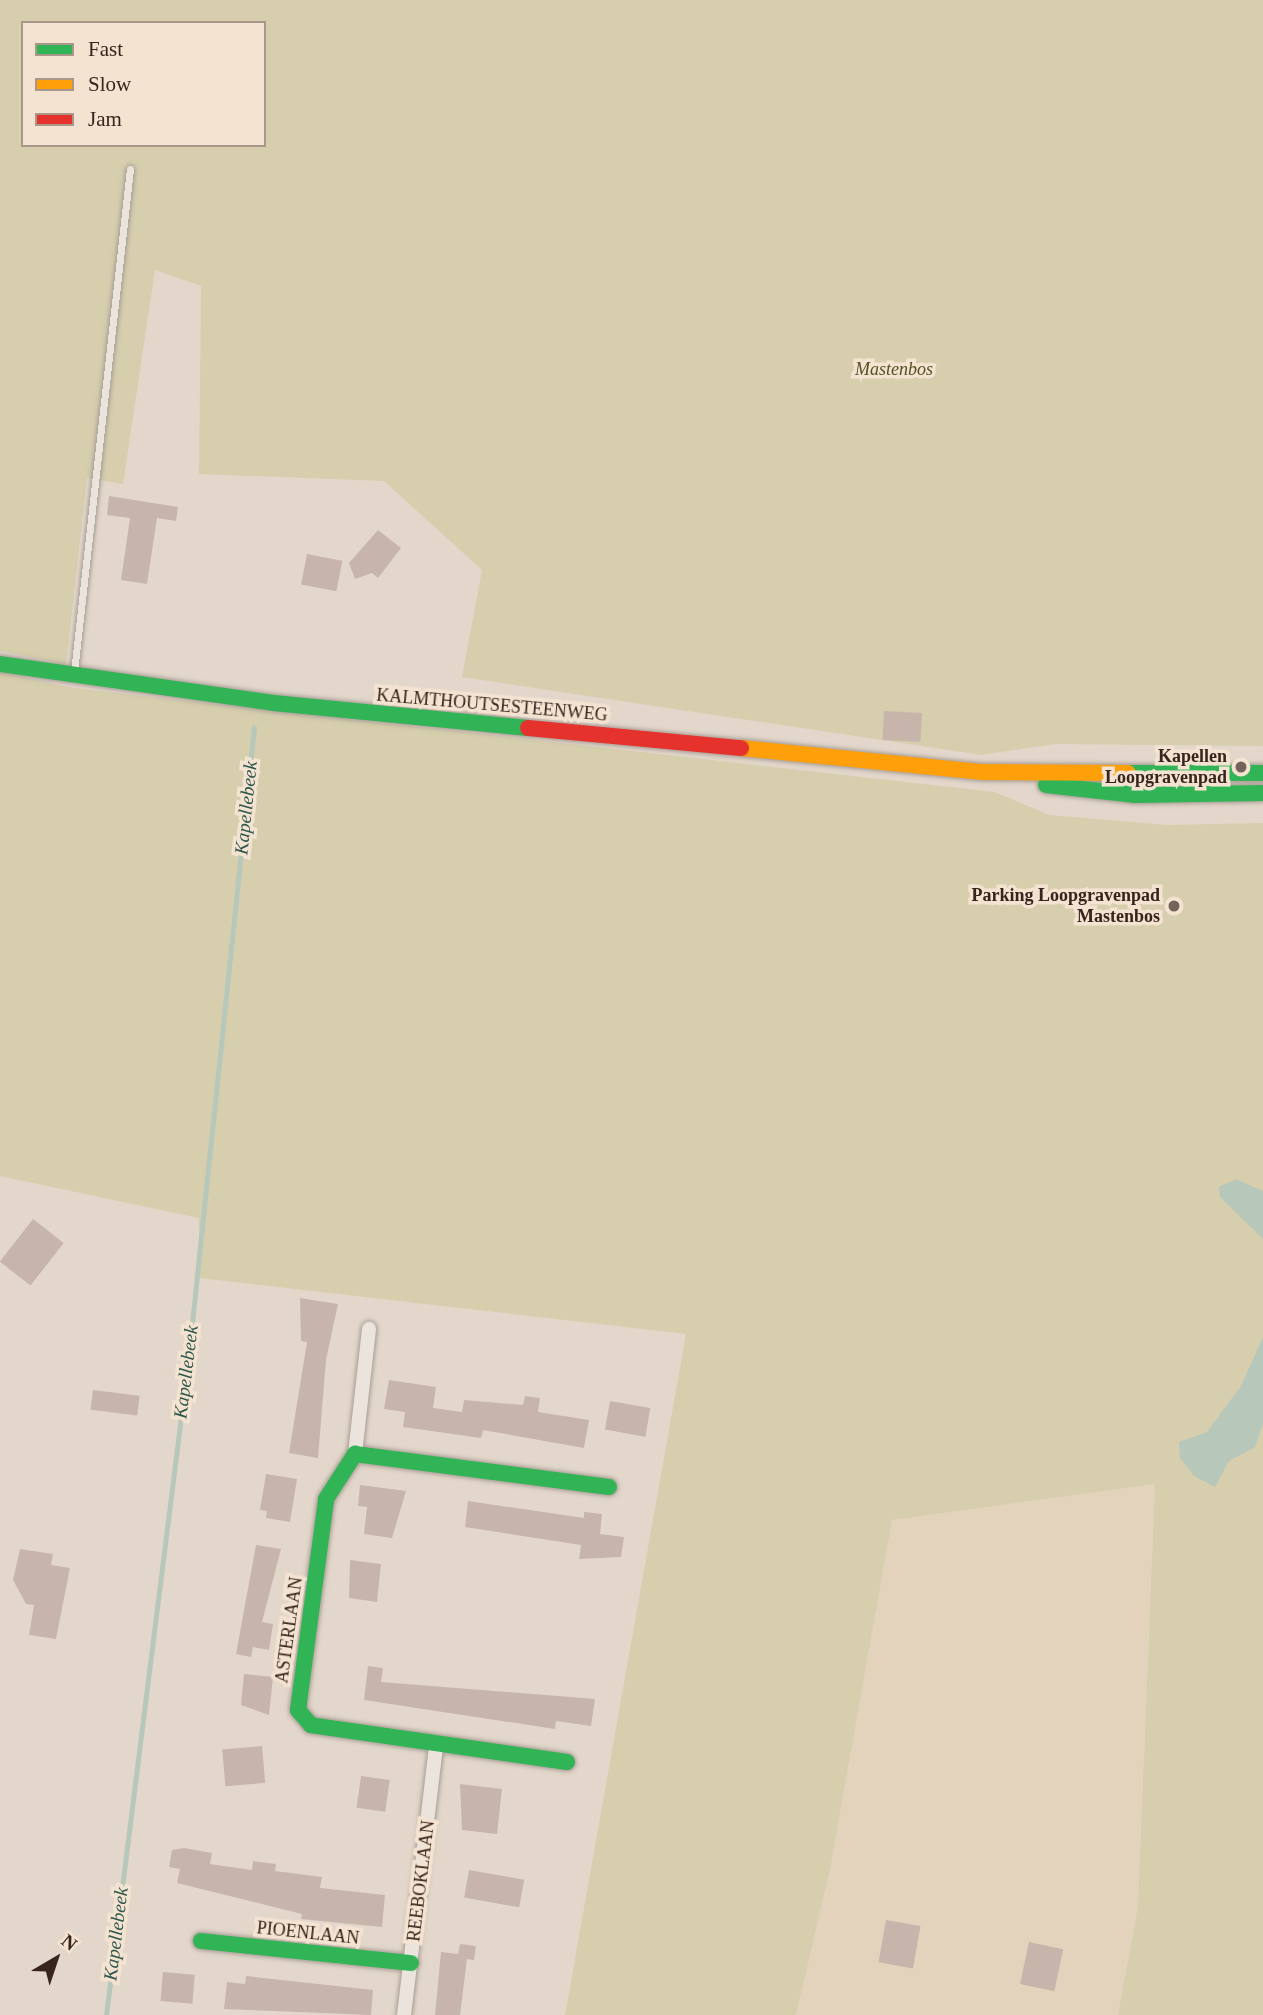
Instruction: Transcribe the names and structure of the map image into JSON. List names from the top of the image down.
{
  "streets": {
    "main road": ["KALMTHOUTSESTEENWEG", "ASTERLAAN", "PIOENLAAN"],
    "street": ["REEBOKLAAN"]
  },
  "crossings": [
    ["ASTERLAAN", "REEBOKLAAN"],
    ["REEBOKLAAN", "PIOENLAAN"]
  ],
  "water": ["Kapellebeek"],
  "parks": ["Mastenbos"],
  "places": ["Kapellen Loopgravenpad", "Parking Loopgravenpad Mastenbos"],
  "legend": ["Fast", "Slow", "Jam"],
  "north": "top right"
}
